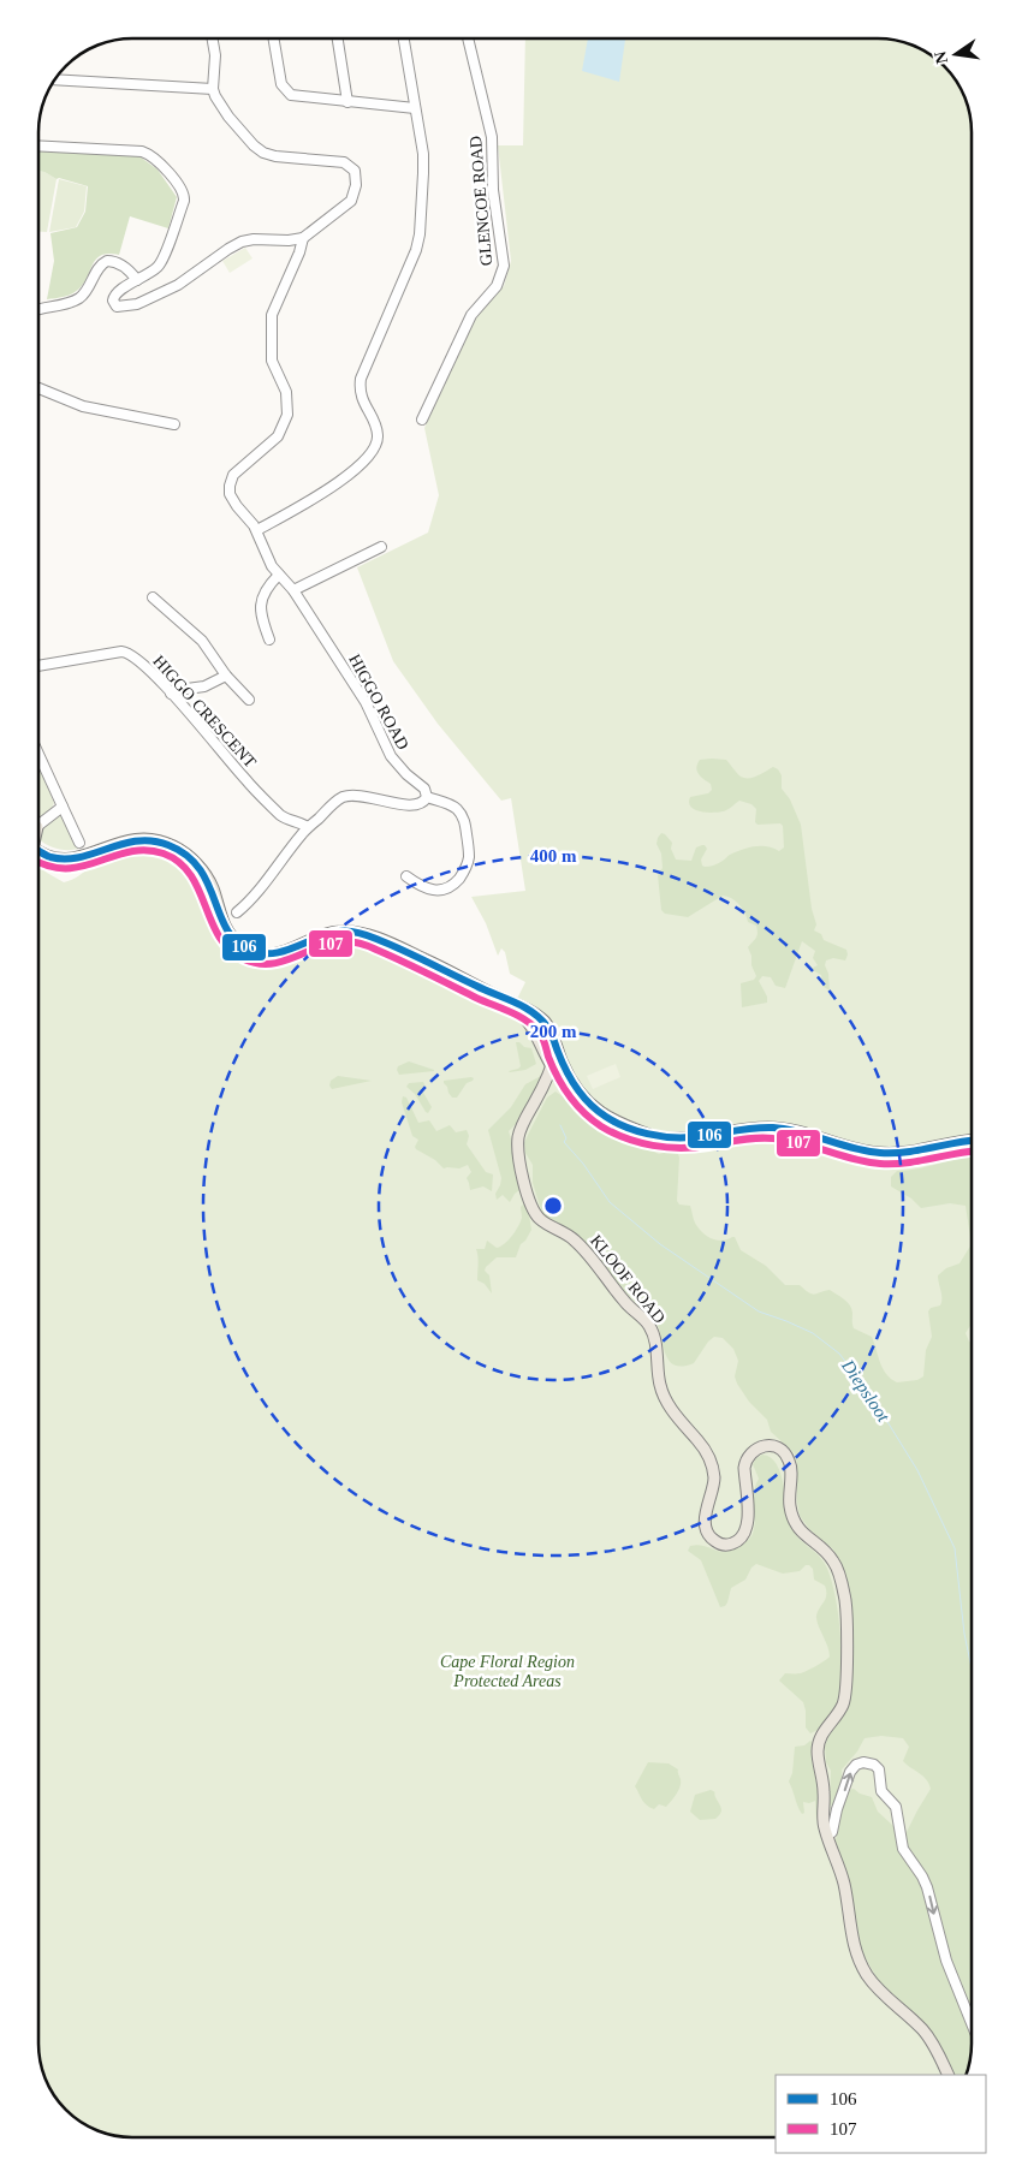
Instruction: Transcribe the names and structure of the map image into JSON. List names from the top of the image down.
{
  "streets": {
    "main road": ["KLOOF ROAD"],
    "street": ["GLENCOE ROAD", "HIGGO ROAD", "HIGGO CRESCENT"]
  },
  "water": ["Diepsloot"],
  "parks": ["Cape Floral Region Protected Areas"],
  "lines": ["transit line 106", "transit line 107"],
  "legend": ["106", "107"],
  "north": "left",
  "rings": ["400 m", "200 m"]
}
